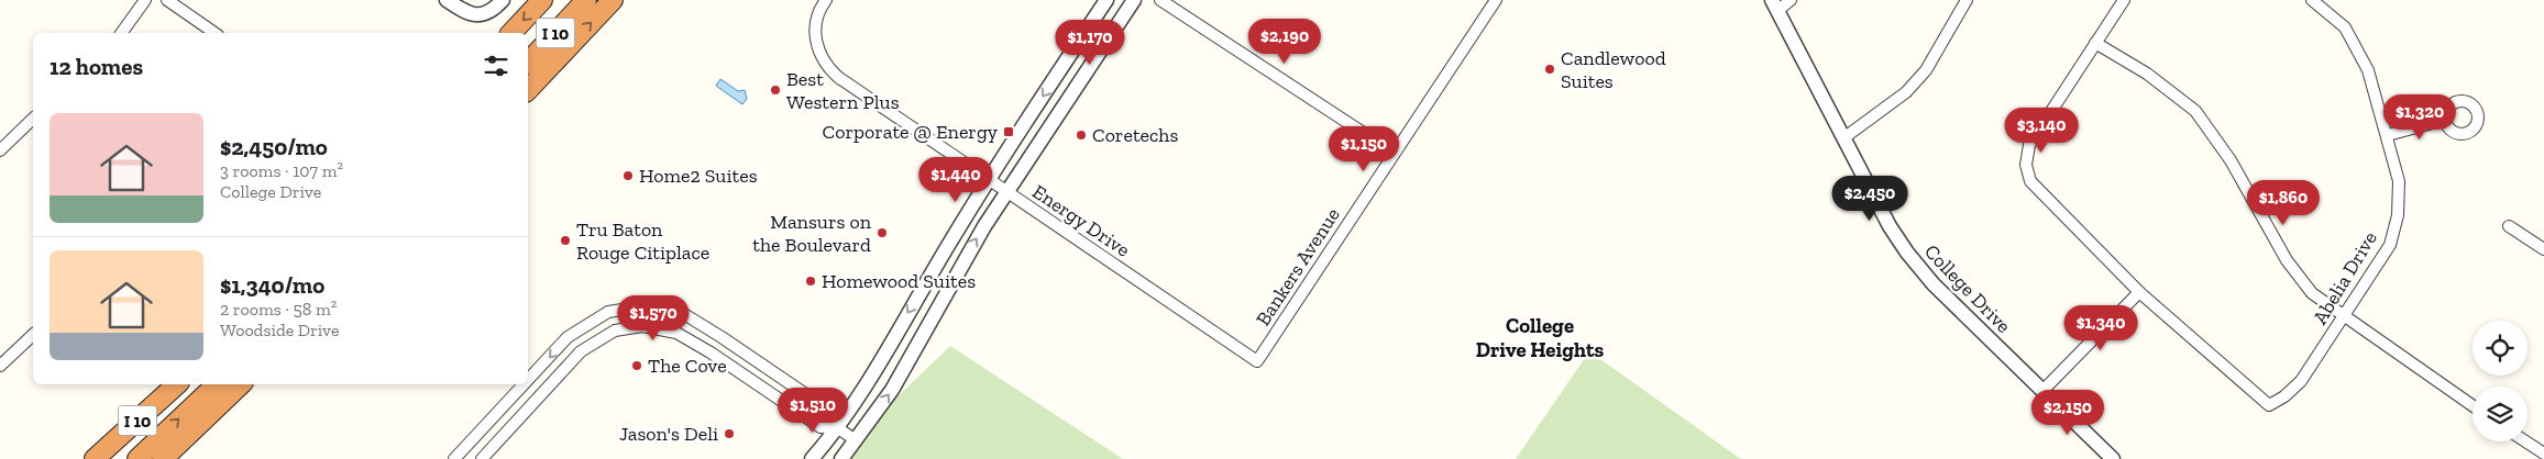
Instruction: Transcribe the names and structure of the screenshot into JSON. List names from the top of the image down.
{
  "streets": {
    "highway": ["I 10"],
    "street": [
      "Energy Drive",
      "Bankers Avenue",
      "Abelia Drive",
      "College Drive"
    ]
  },
  "crossings": [
    ["Energy Drive", "Bankers Avenue"]
  ],
  "districts": ["College Drive Heights"],
  "places": {
    "other": [
      "Candlewood Suites",
      "Best Western Plus",
      "Coretechs",
      "Home2 Suites",
      "Mansurs on the Boulevard",
      "Tru Baton Rouge Citiplace",
      "Homewood Suites",
      "The Cove",
      "Jason's Deli"
    ],
    "transit": ["Corporate @ Energy"]
  },
  "page": {
    "price": [
      "$2,190",
      "$1,170",
      "$1,320",
      "$3,140",
      "$1,150",
      "$1,440",
      "$2,450",
      "$1,860",
      "$1,570",
      "$1,340",
      "$1,510",
      "$2,150"
    ],
    "heading": "12 homes",
    "list": [
      {
        "name": "$2,450/mo",
        "note": "3 rooms · 107 m² · College Drive"
      },
      {
        "name": "$1,340/mo",
        "note": "2 rooms · 58 m² · Woodside Drive"
      }
    ]
  }
}
